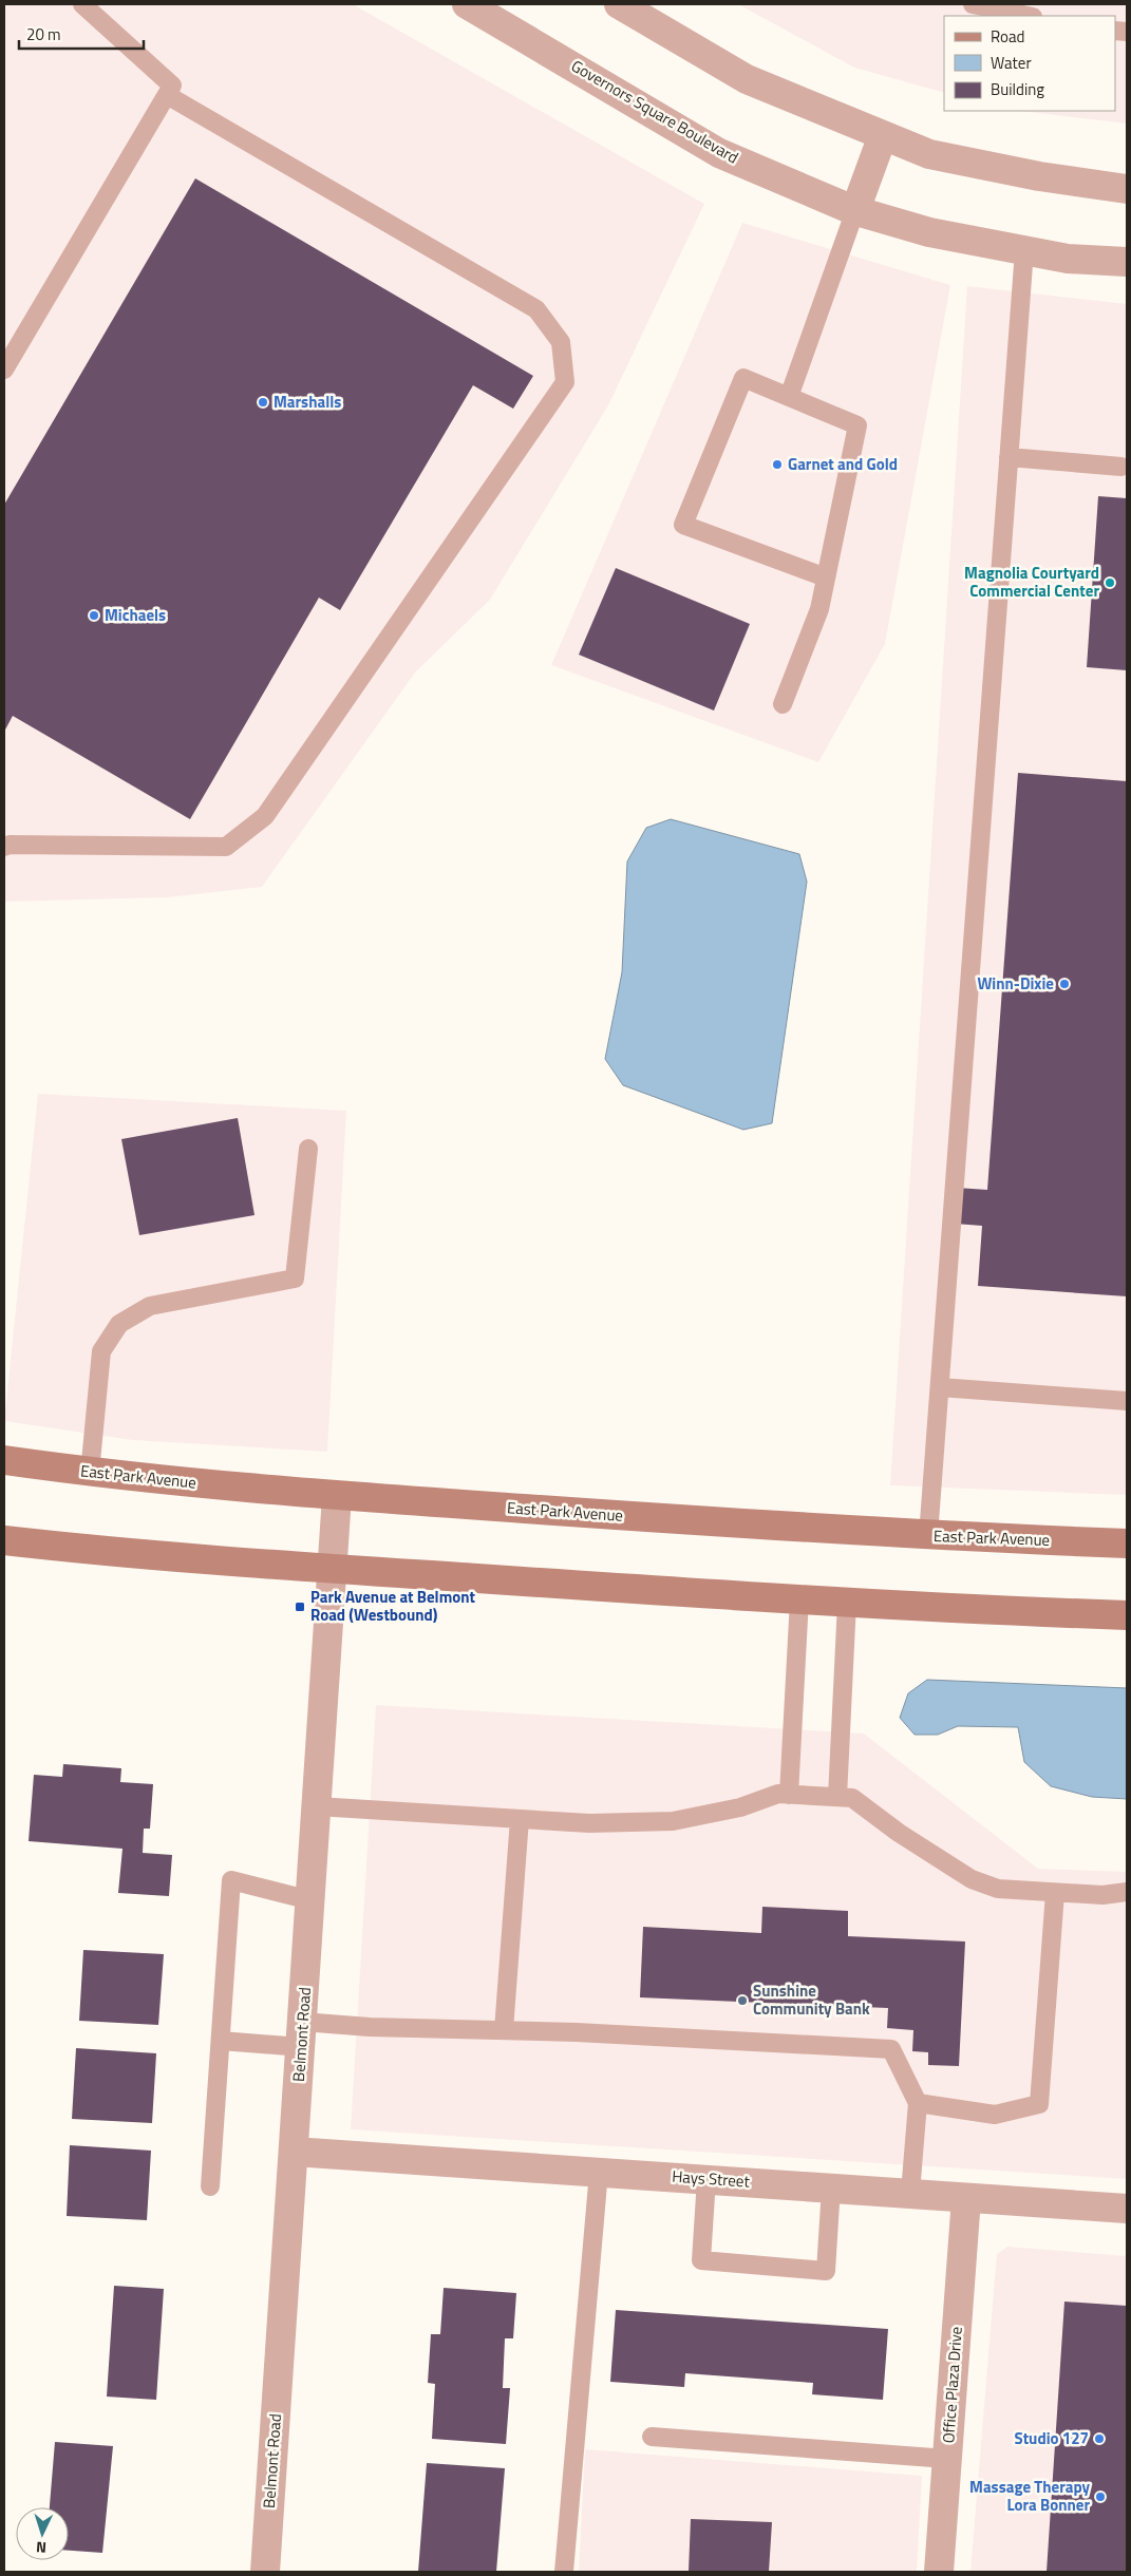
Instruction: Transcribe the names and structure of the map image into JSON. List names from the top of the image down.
{
  "streets": {
    "main road": ["East Park Avenue"],
    "street": [
      "Governors Square Boulevard",
      "Belmont Road",
      "Hays Street",
      "Office Plaza Drive"
    ]
  },
  "crossings": [
    ["East Park Avenue", "Belmont Road"],
    ["Belmont Road", "Hays Street"],
    ["Hays Street", "Office Plaza Drive"]
  ],
  "places": {
    "other": [
      "Marshalls",
      "Garnet and Gold",
      "Magnolia Courtyard Commercial Center",
      "Michaels",
      "Winn-Dixie",
      "Sunshine Community Bank",
      "Studio 127",
      "Massage Therapy Lora Bonner"
    ],
    "transit": ["Park Avenue at Belmont Road (Westbound)"]
  },
  "legend": ["Road", "Water", "Building"],
  "scale_bar": "20 m",
  "north": "bottom"
}
